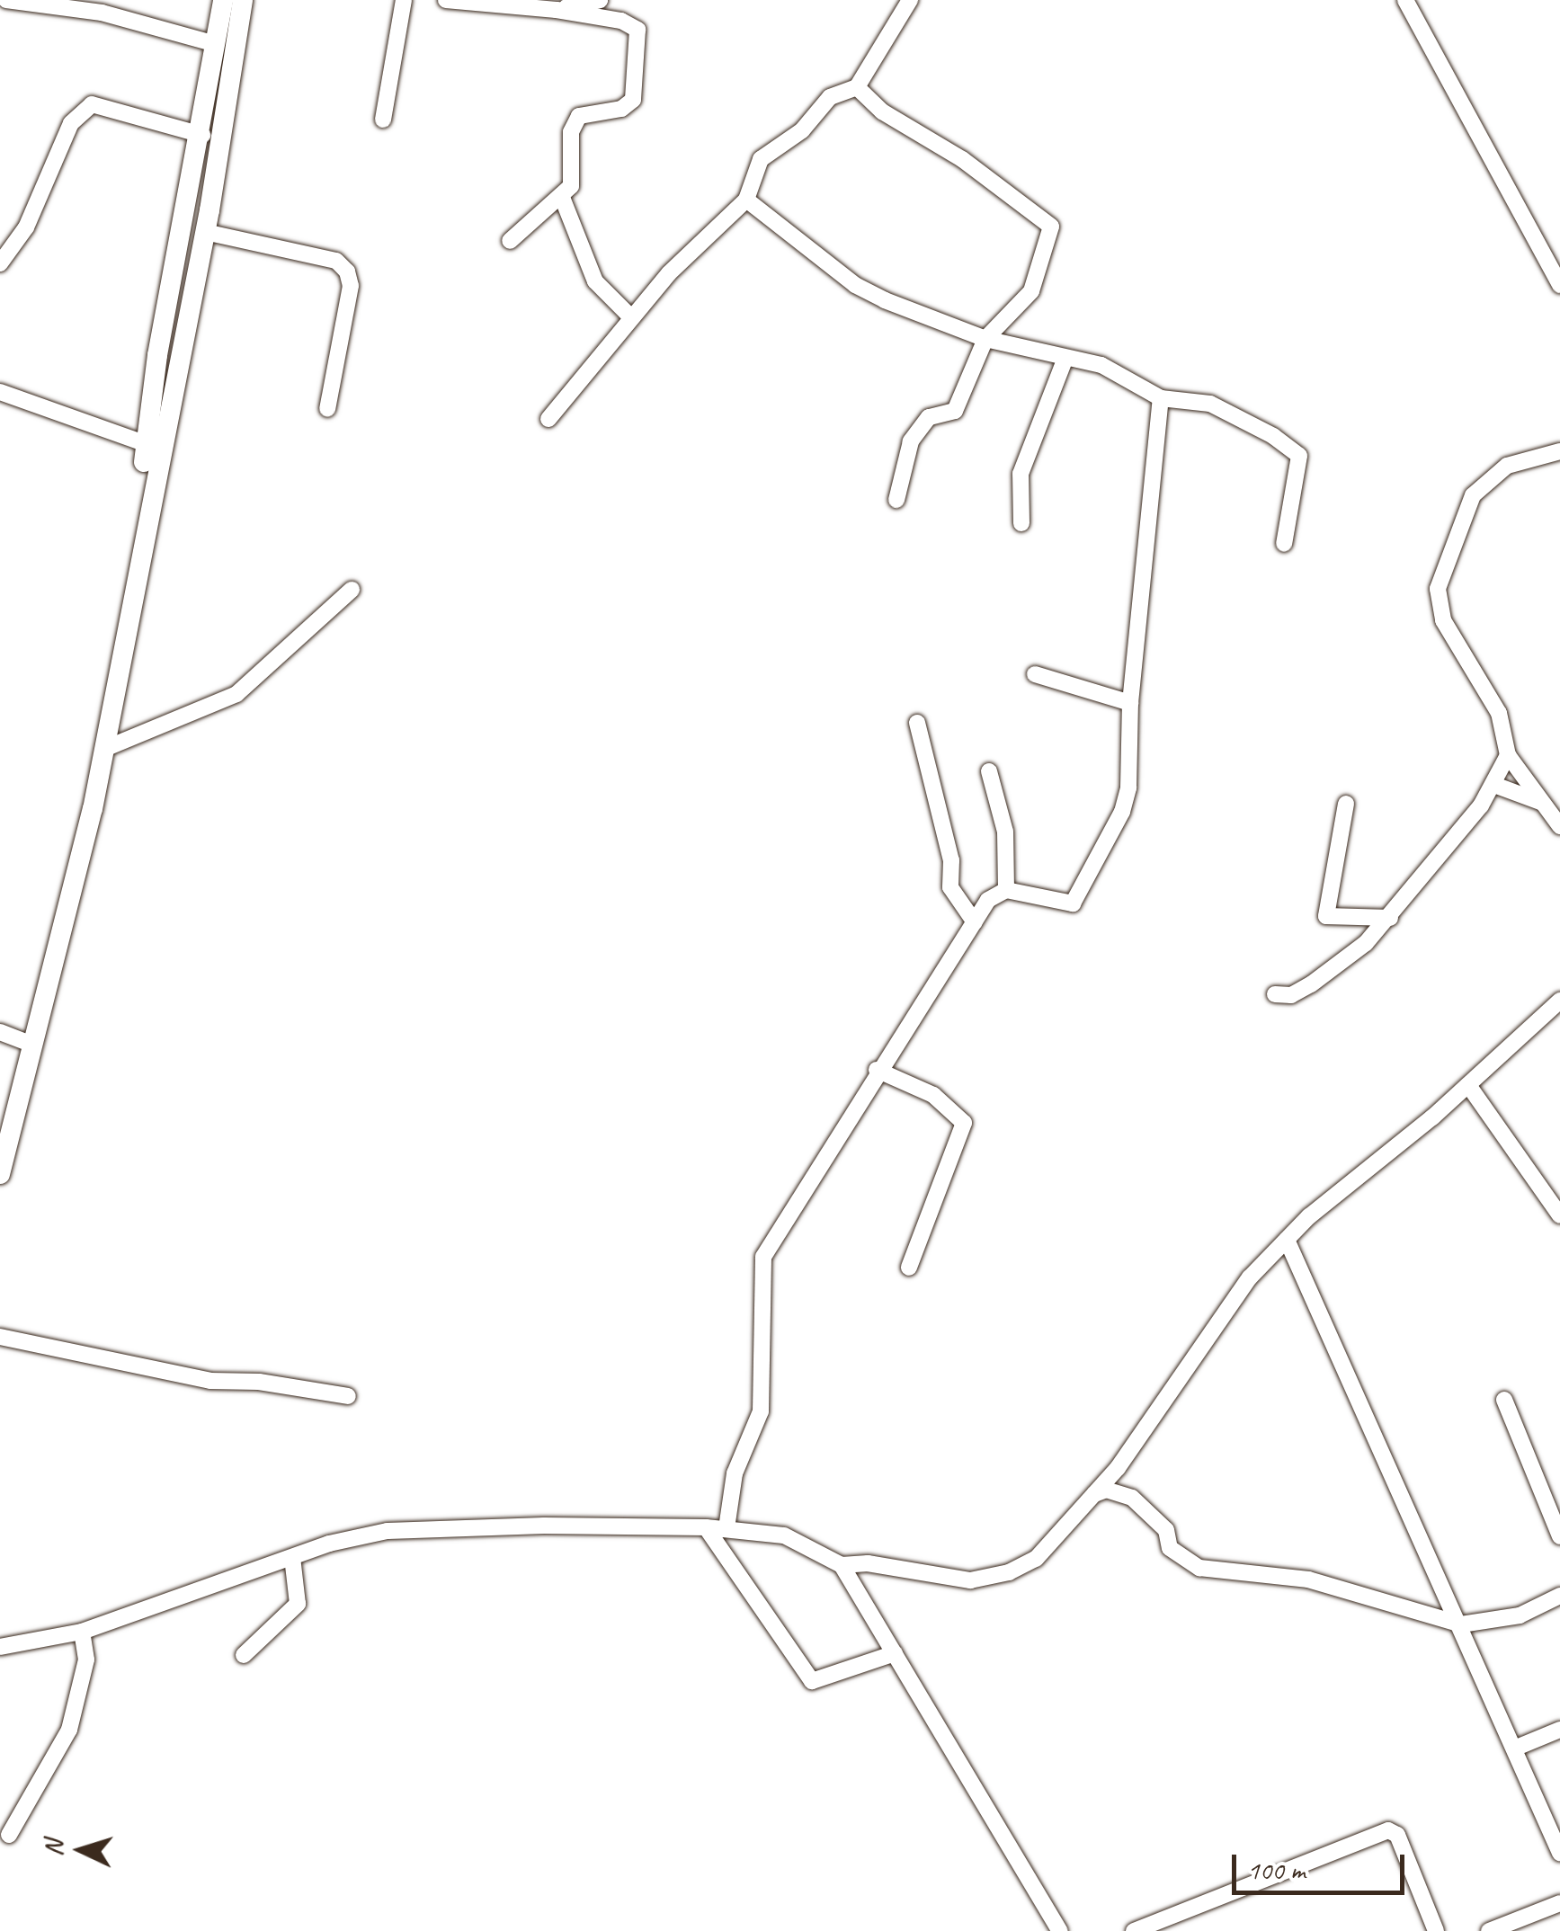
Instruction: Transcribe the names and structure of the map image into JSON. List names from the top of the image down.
{
  "scale_bar": "100 m",
  "north": "left"
}
